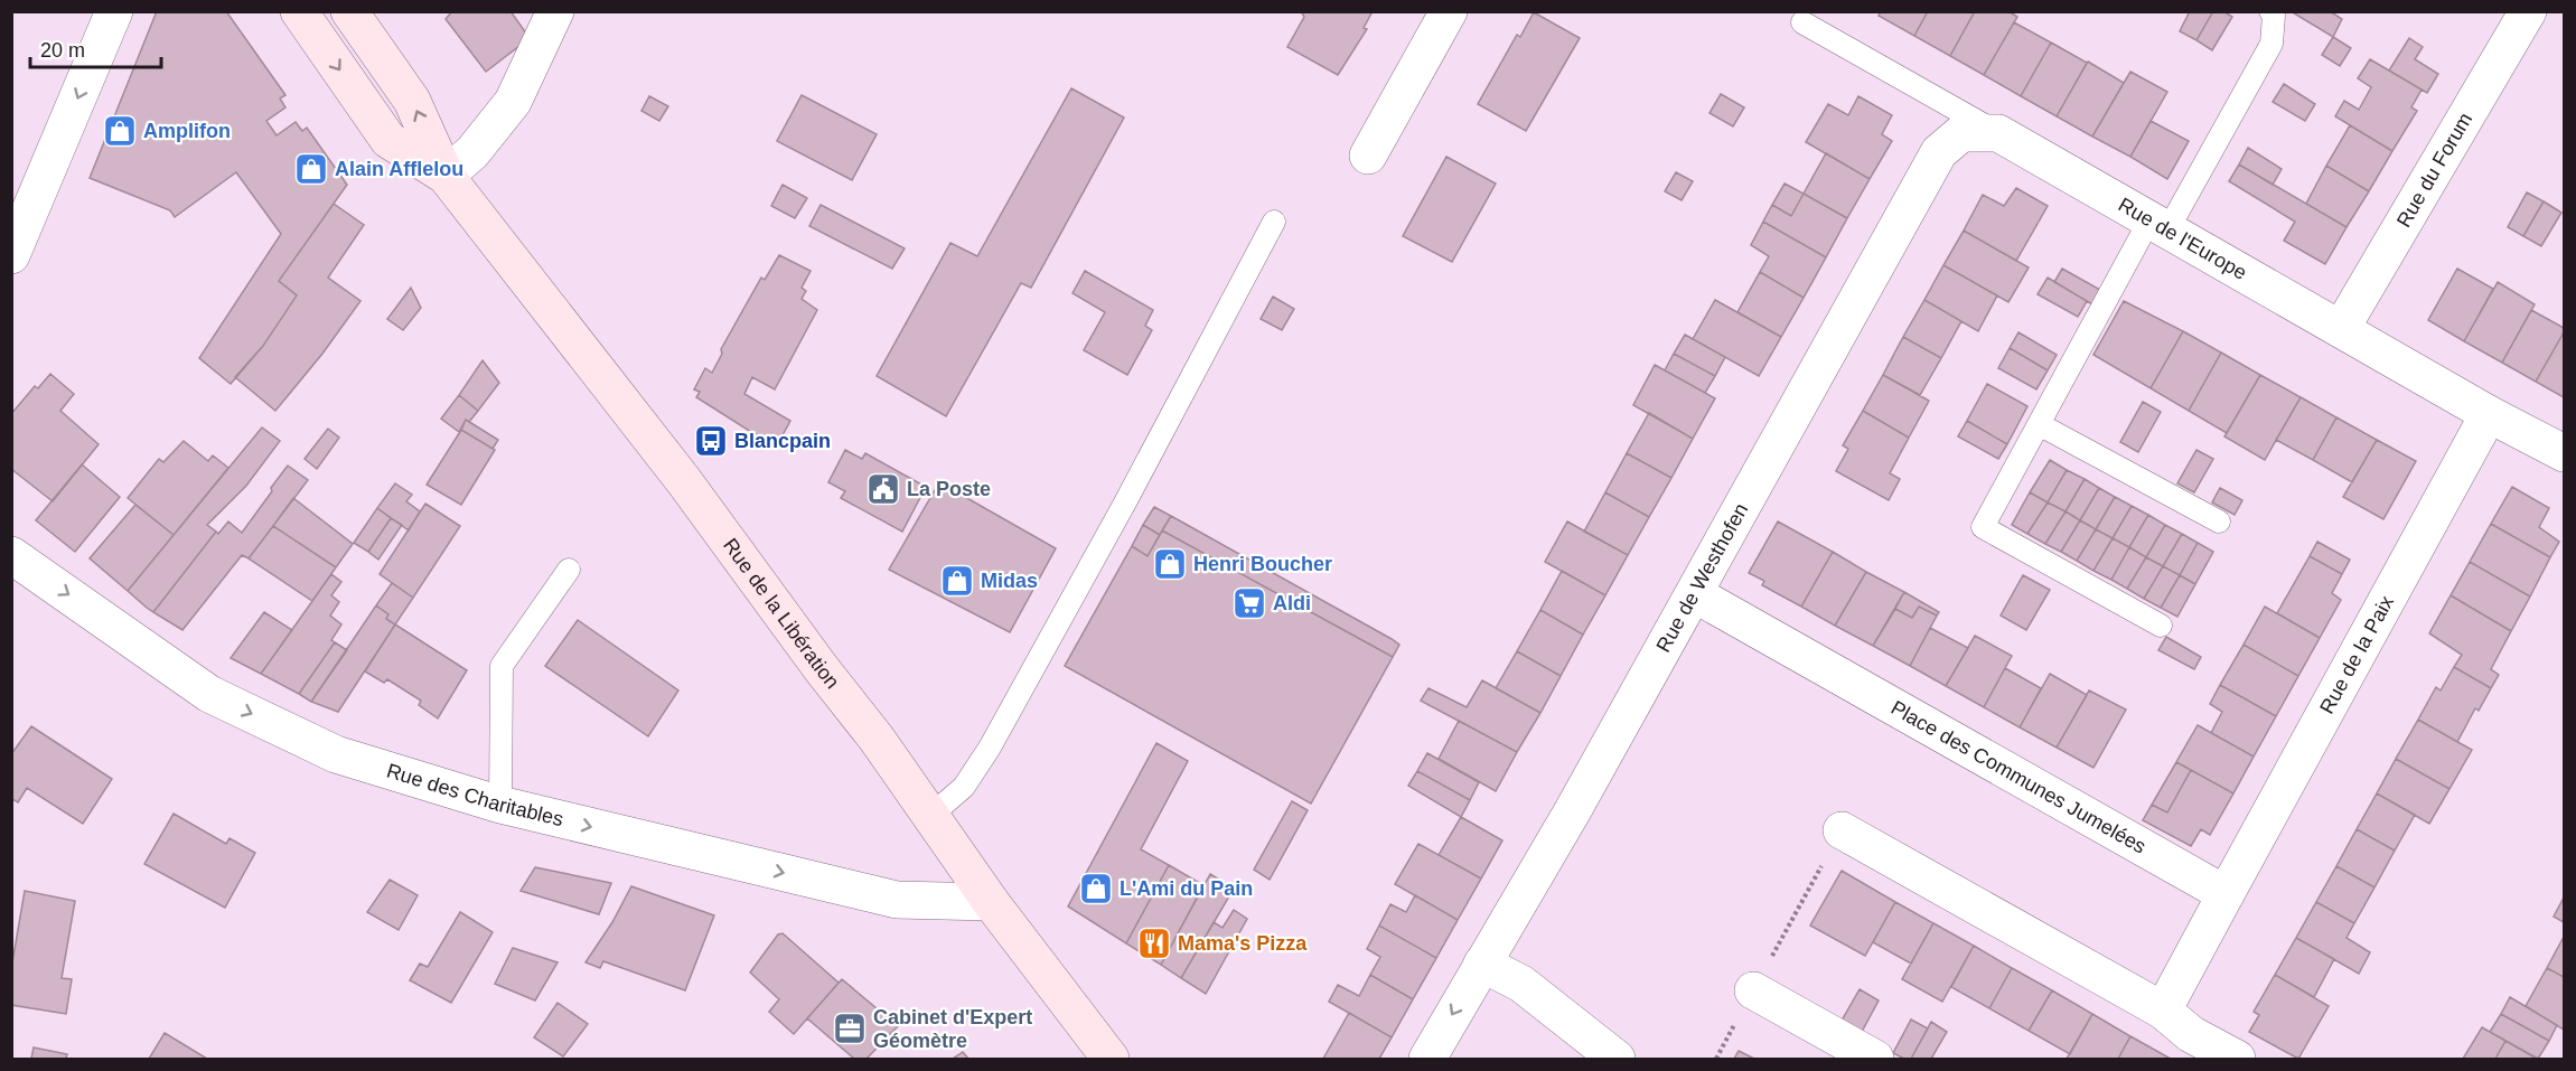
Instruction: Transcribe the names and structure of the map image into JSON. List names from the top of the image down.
{
  "streets": {
    "main road": ["Rue de la Libération"],
    "street": [
      "Rue du Forum",
      "Rue de l'Europe",
      "Rue de Westhofen",
      "Rue de la Paix",
      "Place des Communes Jumelées",
      "Rue des Charitables"
    ]
  },
  "crossings": [
    ["Rue du Forum", "Rue de l'Europe"],
    ["Rue de l'Europe", "Rue de Westhofen"],
    ["Rue de l'Europe", "Rue de la Paix"],
    ["Rue de Westhofen", "Place des Communes Jumelées"],
    ["Rue de la Libération", "Rue des Charitables"],
    ["Rue de la Paix", "Place des Communes Jumelées"]
  ],
  "one_way": ["Rue des Charitables"],
  "places": {
    "shop": [
      "Amplifon",
      "Alain Afflelou",
      "Henri Boucher",
      "Midas",
      "L'Ami du Pain"
    ],
    "bus stop": ["Blancpain"],
    "public building": ["La Poste"],
    "supermarket": ["Aldi"],
    "restaurant": ["Mama's Pizza"],
    "office": ["Cabinet d'Expert Géomètre"]
  },
  "scale_bar": "20 m"
}
